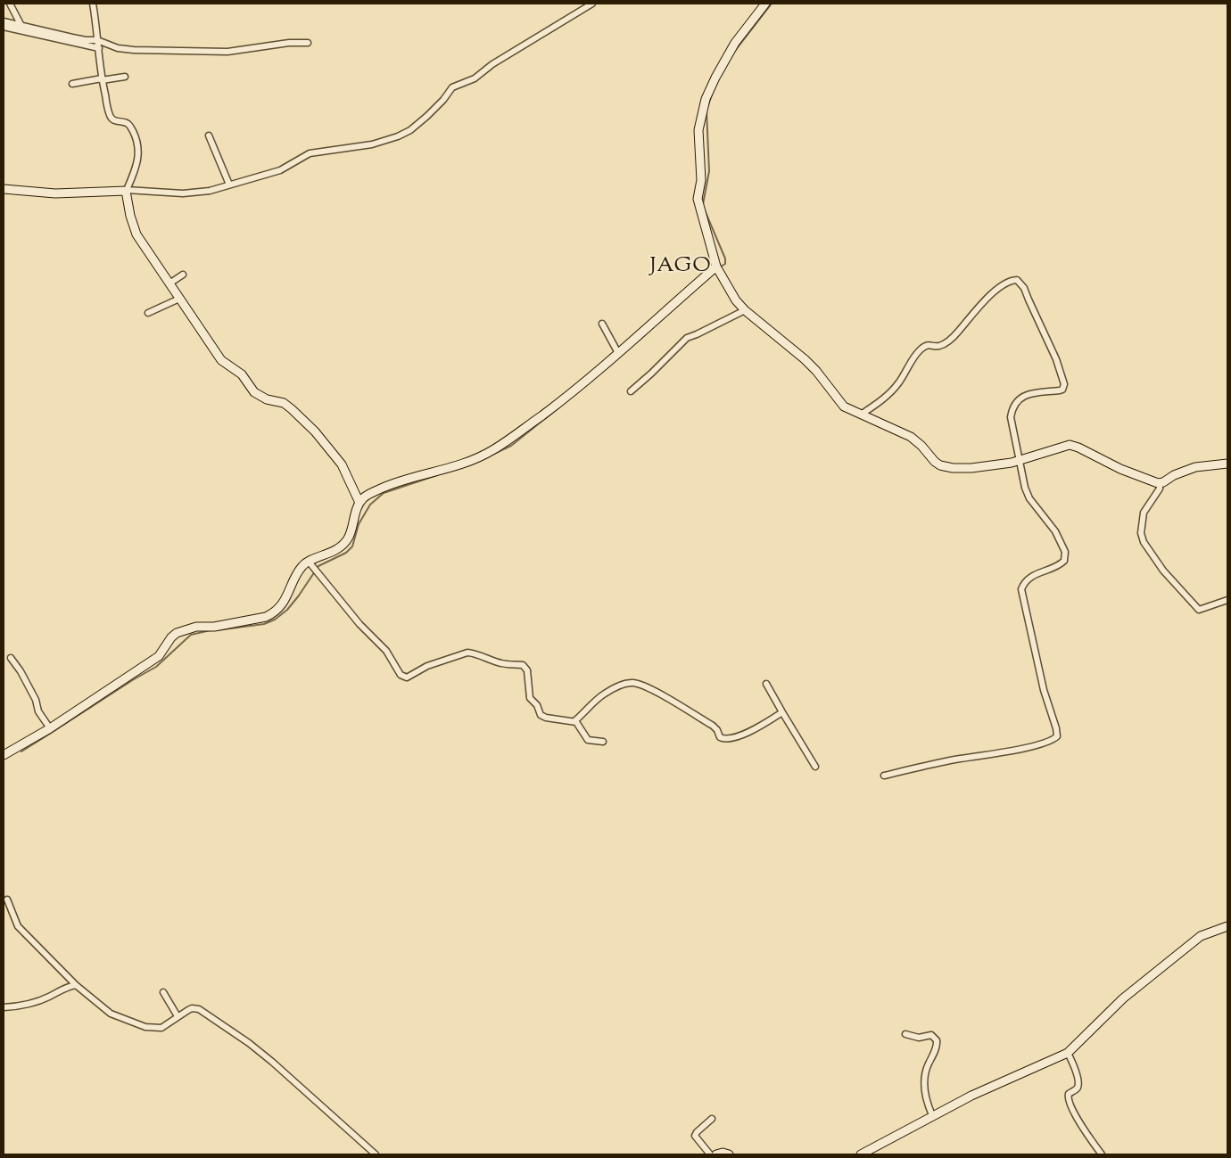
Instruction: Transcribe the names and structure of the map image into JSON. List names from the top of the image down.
{
  "districts": ["JAGO"]
}
